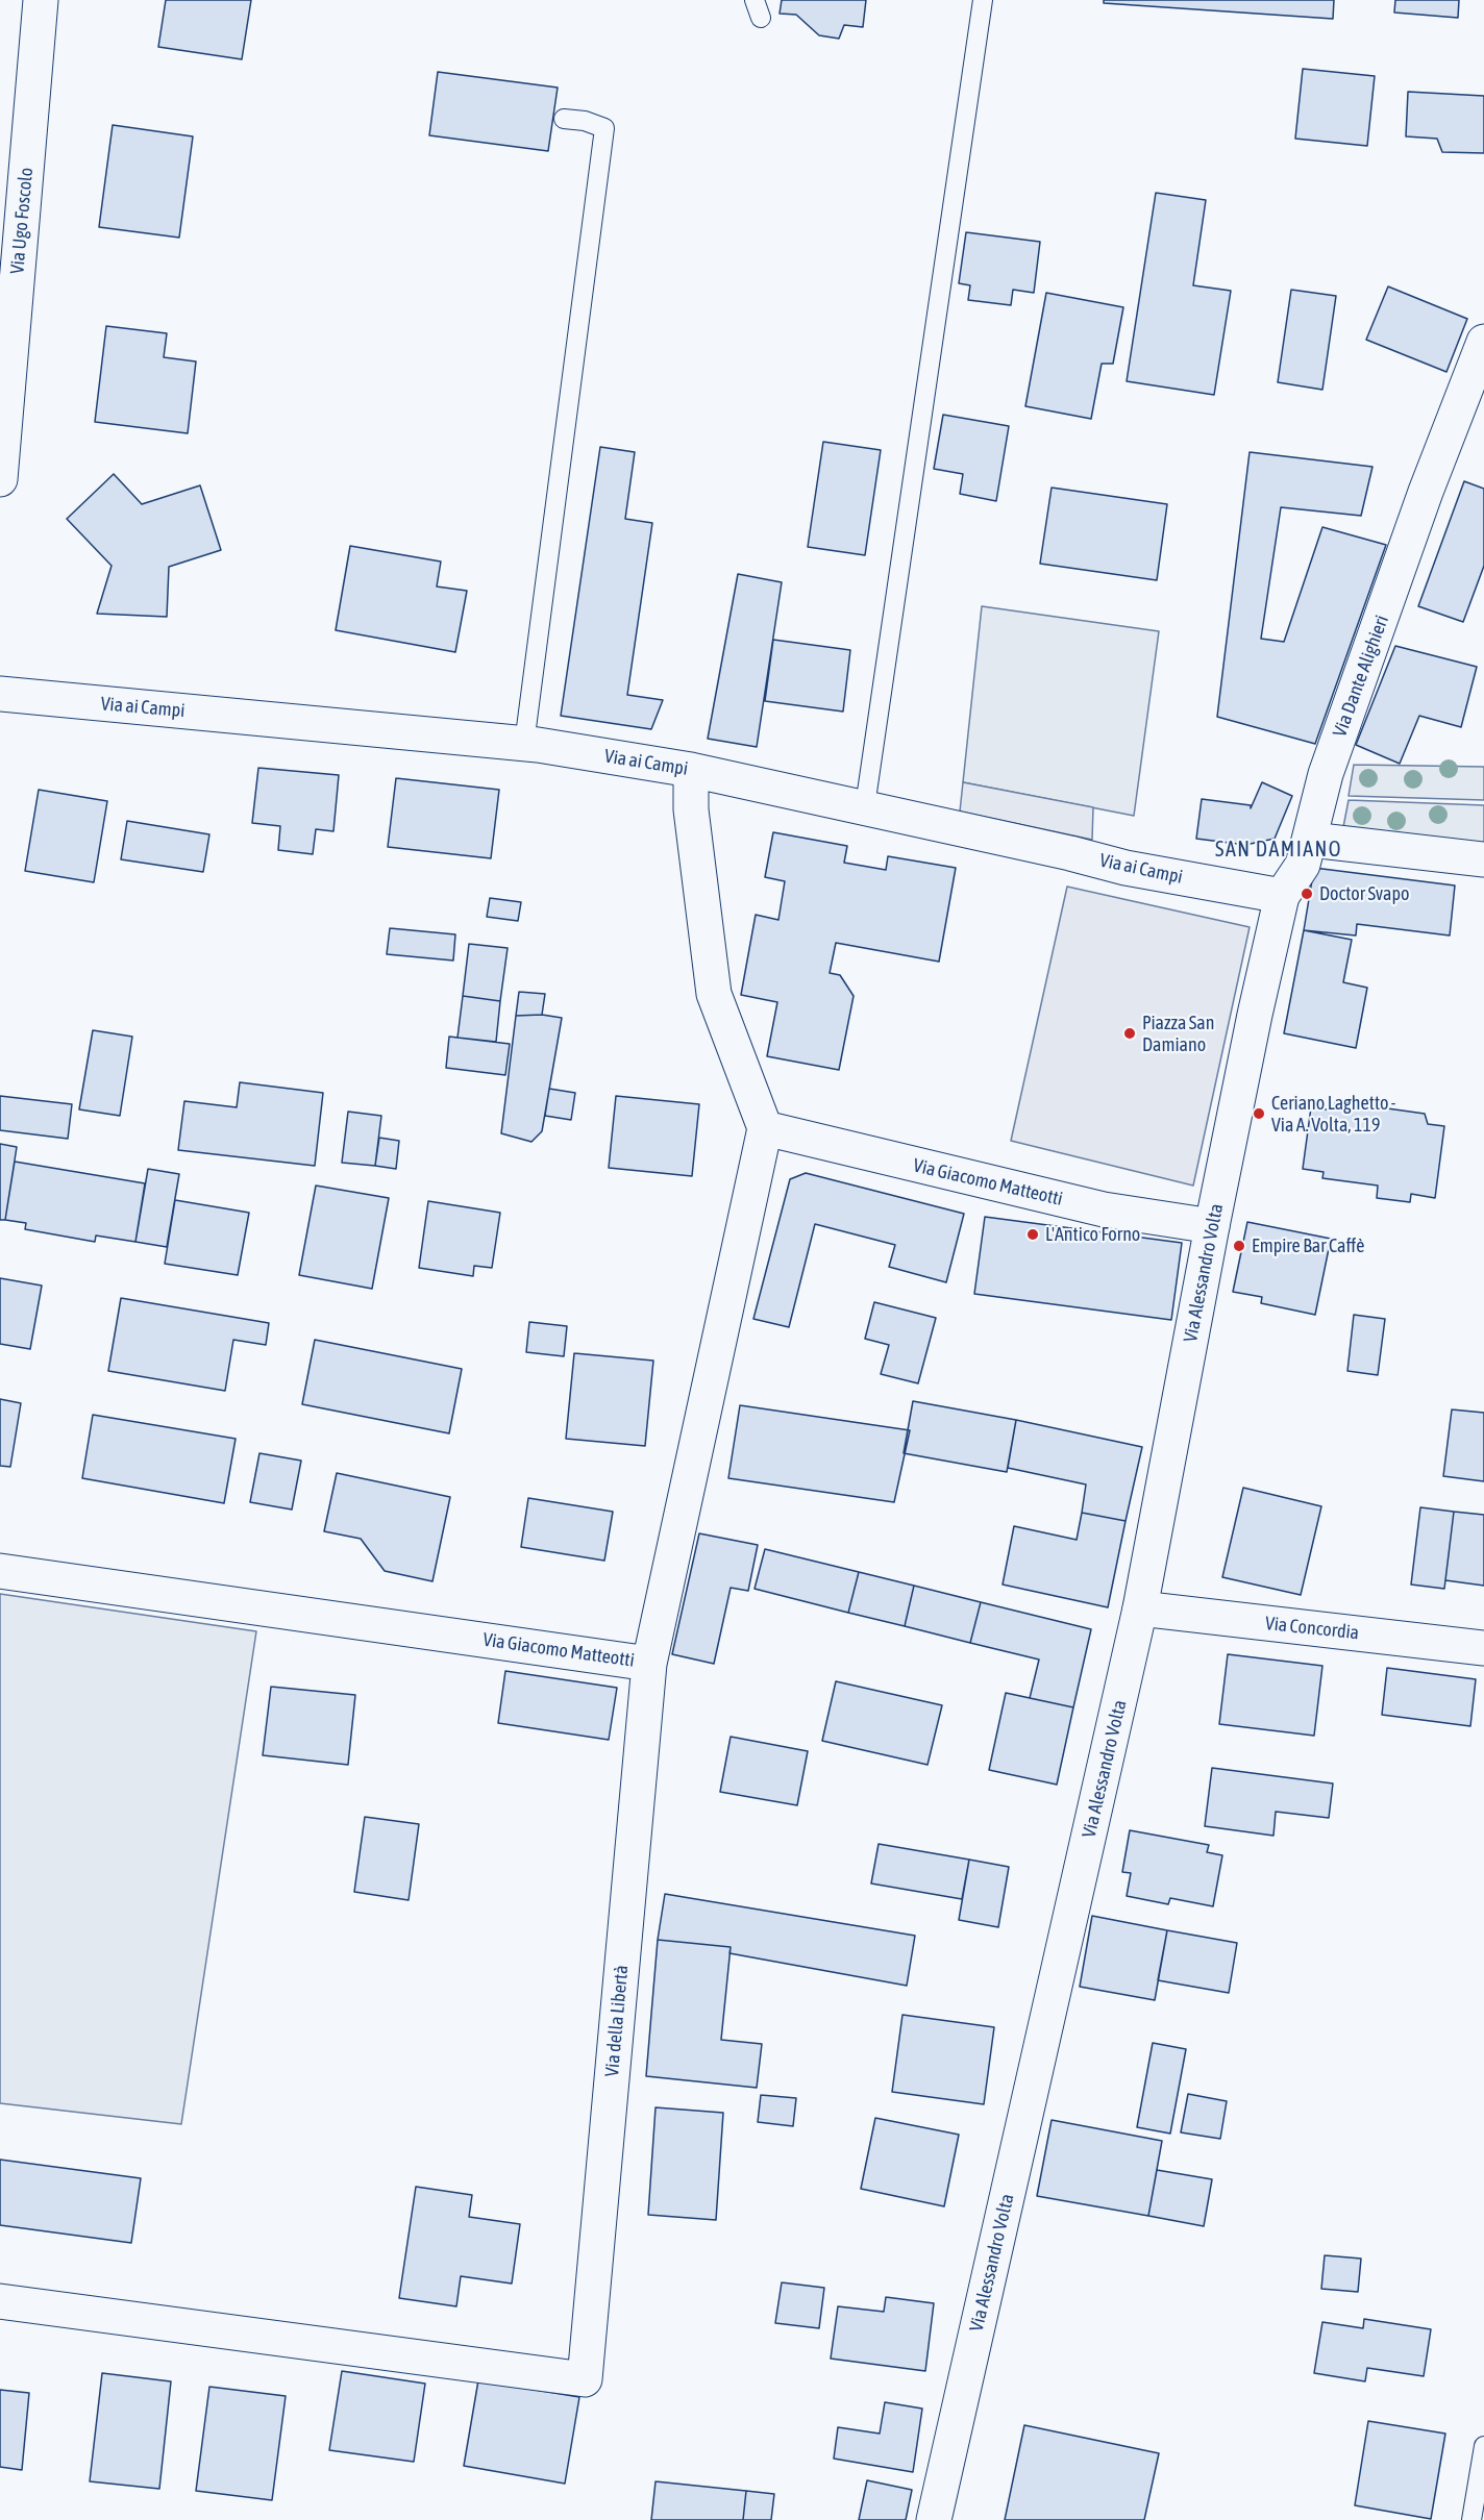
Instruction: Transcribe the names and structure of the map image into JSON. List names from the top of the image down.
{
  "streets": {
    "street": [
      "Via Ugo Foscolo",
      "Via Dante Alighieri",
      "Via ai Campi",
      "Via Giacomo Matteotti",
      "Via Alessandro Volta",
      "Via Concordia",
      "Via della Libertà"
    ]
  },
  "crossings": [
    ["Via Dante Alighieri", "Via ai Campi"],
    ["Via Dante Alighieri", "Via Alessandro Volta"],
    ["Via Giacomo Matteotti", "Via Alessandro Volta"],
    ["Via Giacomo Matteotti", "Via della Libertà"],
    ["Via Alessandro Volta", "Via Concordia"]
  ],
  "districts": ["SAN DAMIANO"],
  "places": [
    "Doctor Svapo",
    "Piazza San Damiano",
    "Ceriano Laghetto - Via A. Volta, 119",
    "L'Antico Forno",
    "Empire Bar Caffè"
  ]
}
